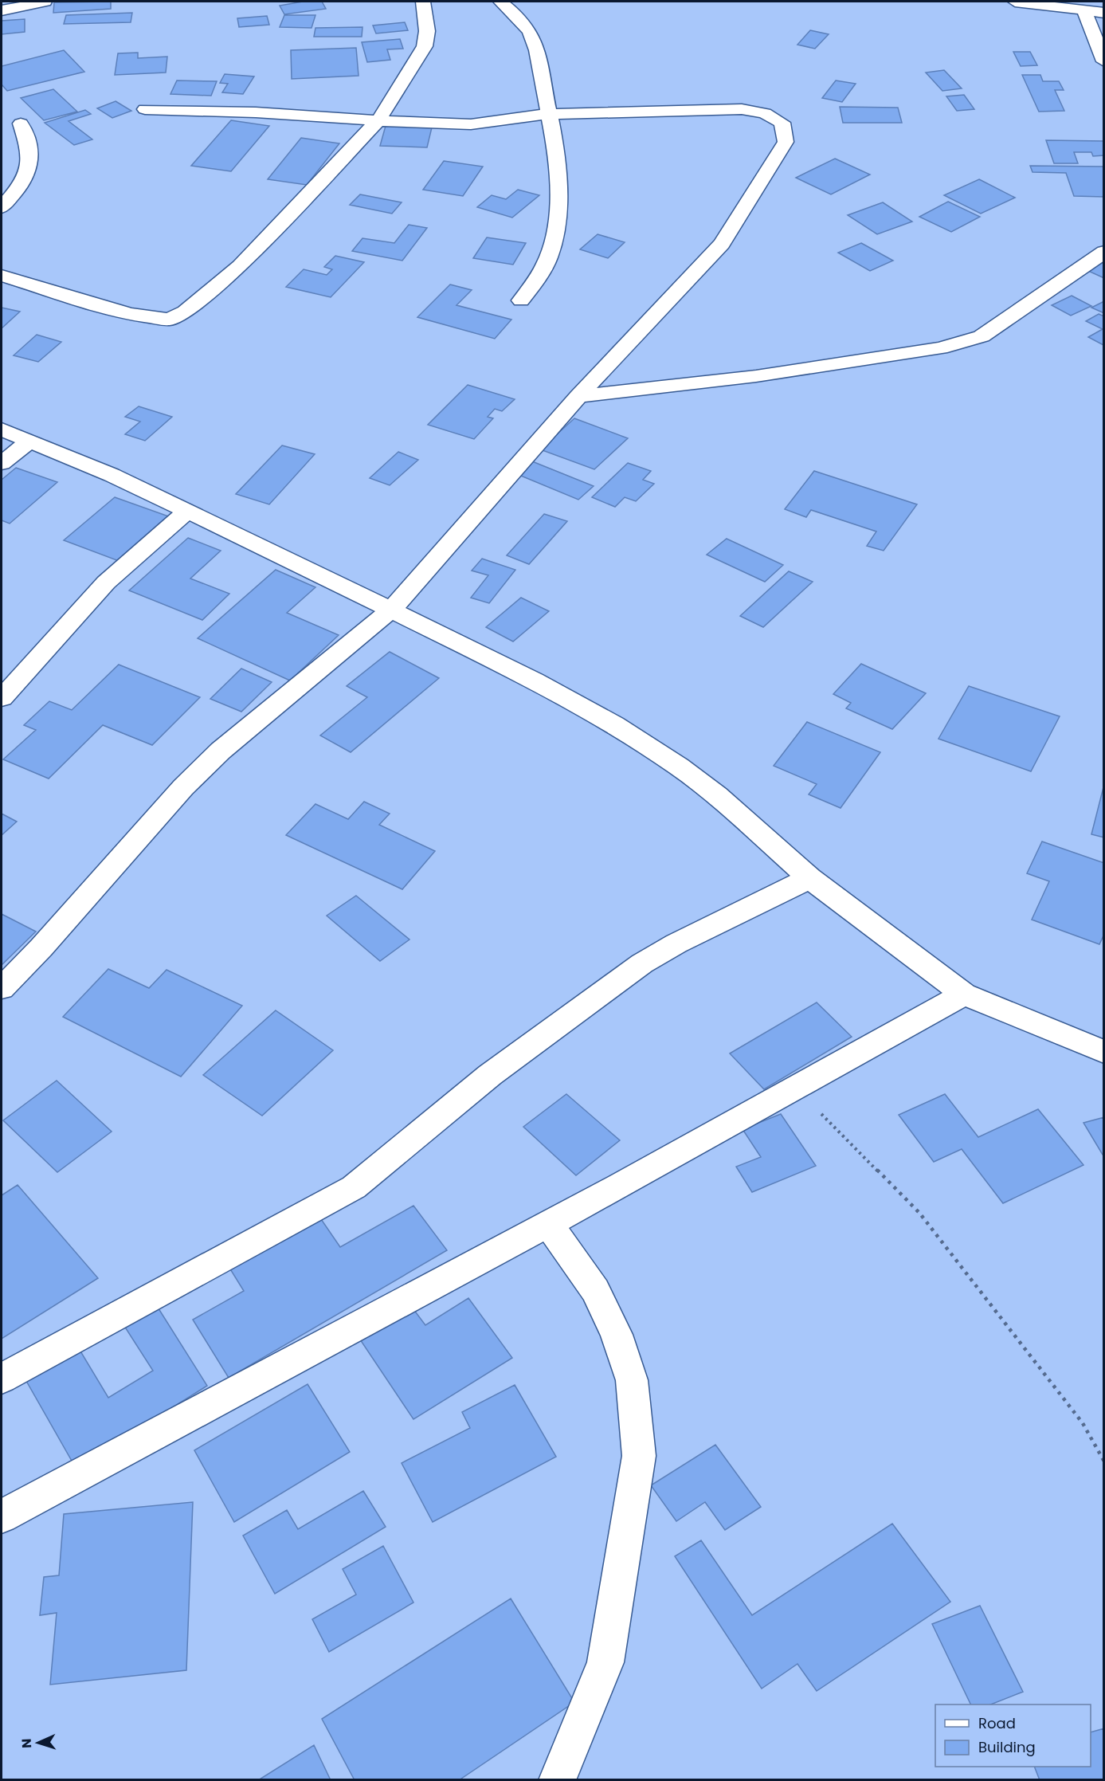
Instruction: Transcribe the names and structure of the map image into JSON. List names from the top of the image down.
{
  "legend": ["Road", "Building"],
  "north": "left"
}
